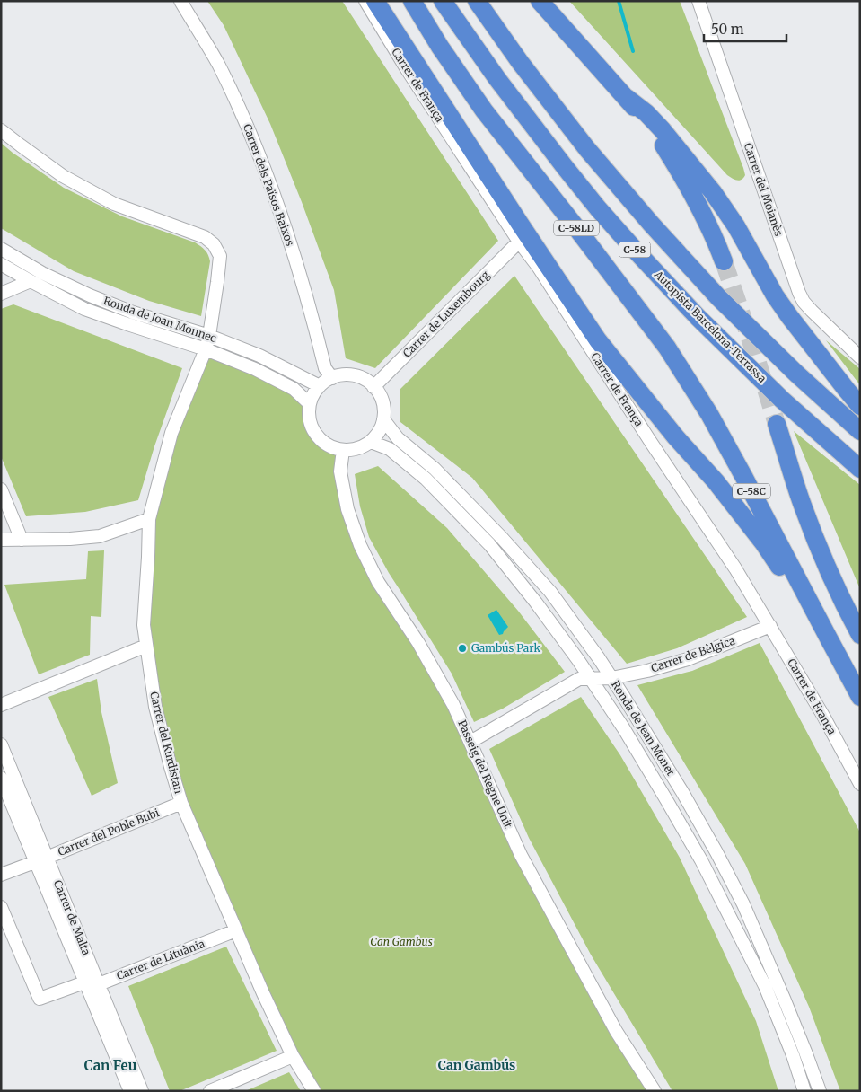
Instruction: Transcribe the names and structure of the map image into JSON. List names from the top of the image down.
{
  "streets": {
    "highway": [
      "C-58LD",
      "C-58",
      "Autopista Barcelona-Terrassa",
      "C-58C"
    ],
    "street": [
      "Carrer de França",
      "Carrer dels Països Baixos",
      "Carrer del Moianès",
      "Carrer de Luxembourg",
      "Ronda de Joan Monnec",
      "Carrer de Bèlgica",
      "Ronda de Jean Monet",
      "Carrer del Kurdistan",
      "Passeig del Regne Unit",
      "Carrer del Poble Bubi",
      "Carrer de Malta",
      "Carrer de Lituània"
    ]
  },
  "crossings": [
    ["Carrer de França", "Carrer de Luxembourg"],
    ["Carrer de França", "Carrer de Bèlgica"],
    ["Carrer dels Països Baixos", "Carrer de Luxembourg"],
    ["Carrer dels Països Baixos", "Ronda de Joan Monnec"],
    ["Carrer dels Països Baixos", "Ronda de Jean Monet"],
    ["Carrer dels Països Baixos", "Passeig del Regne Unit"],
    ["C-58LD", "C-58C"],
    ["Carrer de Luxembourg", "Ronda de Joan Monnec"],
    ["Carrer de Luxembourg", "Ronda de Jean Monet"],
    ["Carrer de Luxembourg", "Passeig del Regne Unit"],
    ["Ronda de Joan Monnec", "Ronda de Jean Monet"],
    ["Ronda de Joan Monnec", "Carrer del Kurdistan"],
    ["Ronda de Joan Monnec", "Passeig del Regne Unit"],
    ["Carrer de Bèlgica", "Ronda de Jean Monet"],
    ["Carrer de Bèlgica", "Passeig del Regne Unit"],
    ["Ronda de Jean Monet", "Passeig del Regne Unit"],
    ["Carrer del Kurdistan", "Carrer del Poble Bubi"],
    ["Carrer del Kurdistan", "Carrer de Lituània"],
    ["Carrer del Poble Bubi", "Carrer de Malta"],
    ["Carrer de Malta", "Carrer de Lituània"]
  ],
  "districts": ["Can Gambús", "Can Feu"],
  "parks": ["Can Gambus"],
  "places": ["Gambús Park"],
  "scale_bar": "50 m"
}
